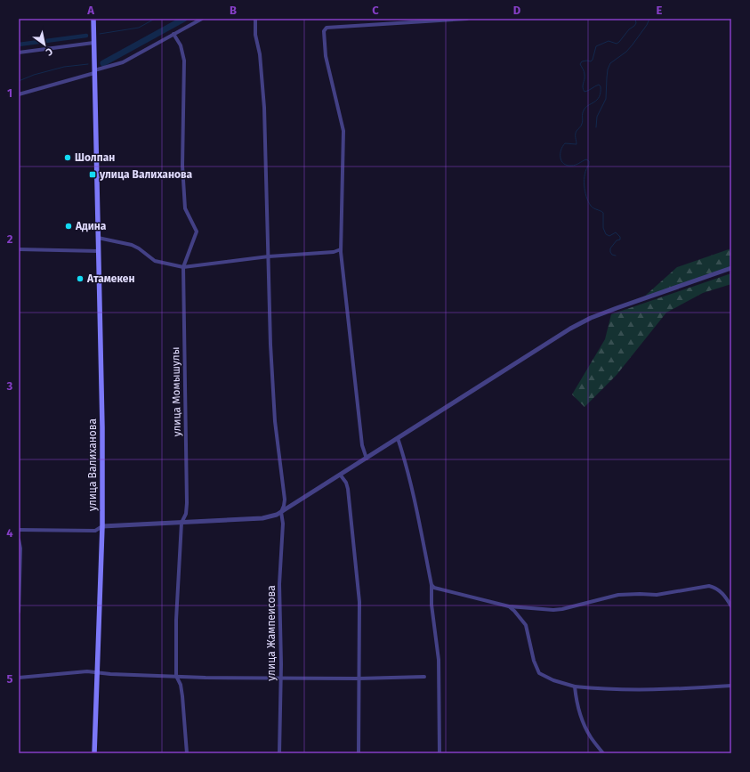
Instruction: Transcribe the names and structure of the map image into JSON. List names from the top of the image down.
{
  "streets": {
    "main road": ["улица Валиханова"],
    "street": ["улица Момышулы", "улица Жампеисова"]
  },
  "places": {
    "other": ["Шолпан", "Адина", "Атамекен"],
    "transit": ["улица Валиханова"]
  },
  "north": "bottom right",
  "grid": {
    "columns": [
      "A",
      "B",
      "C",
      "D",
      "E"
    ],
    "rows": [
      "1",
      "2",
      "3",
      "4",
      "5"
    ]
  }
}
